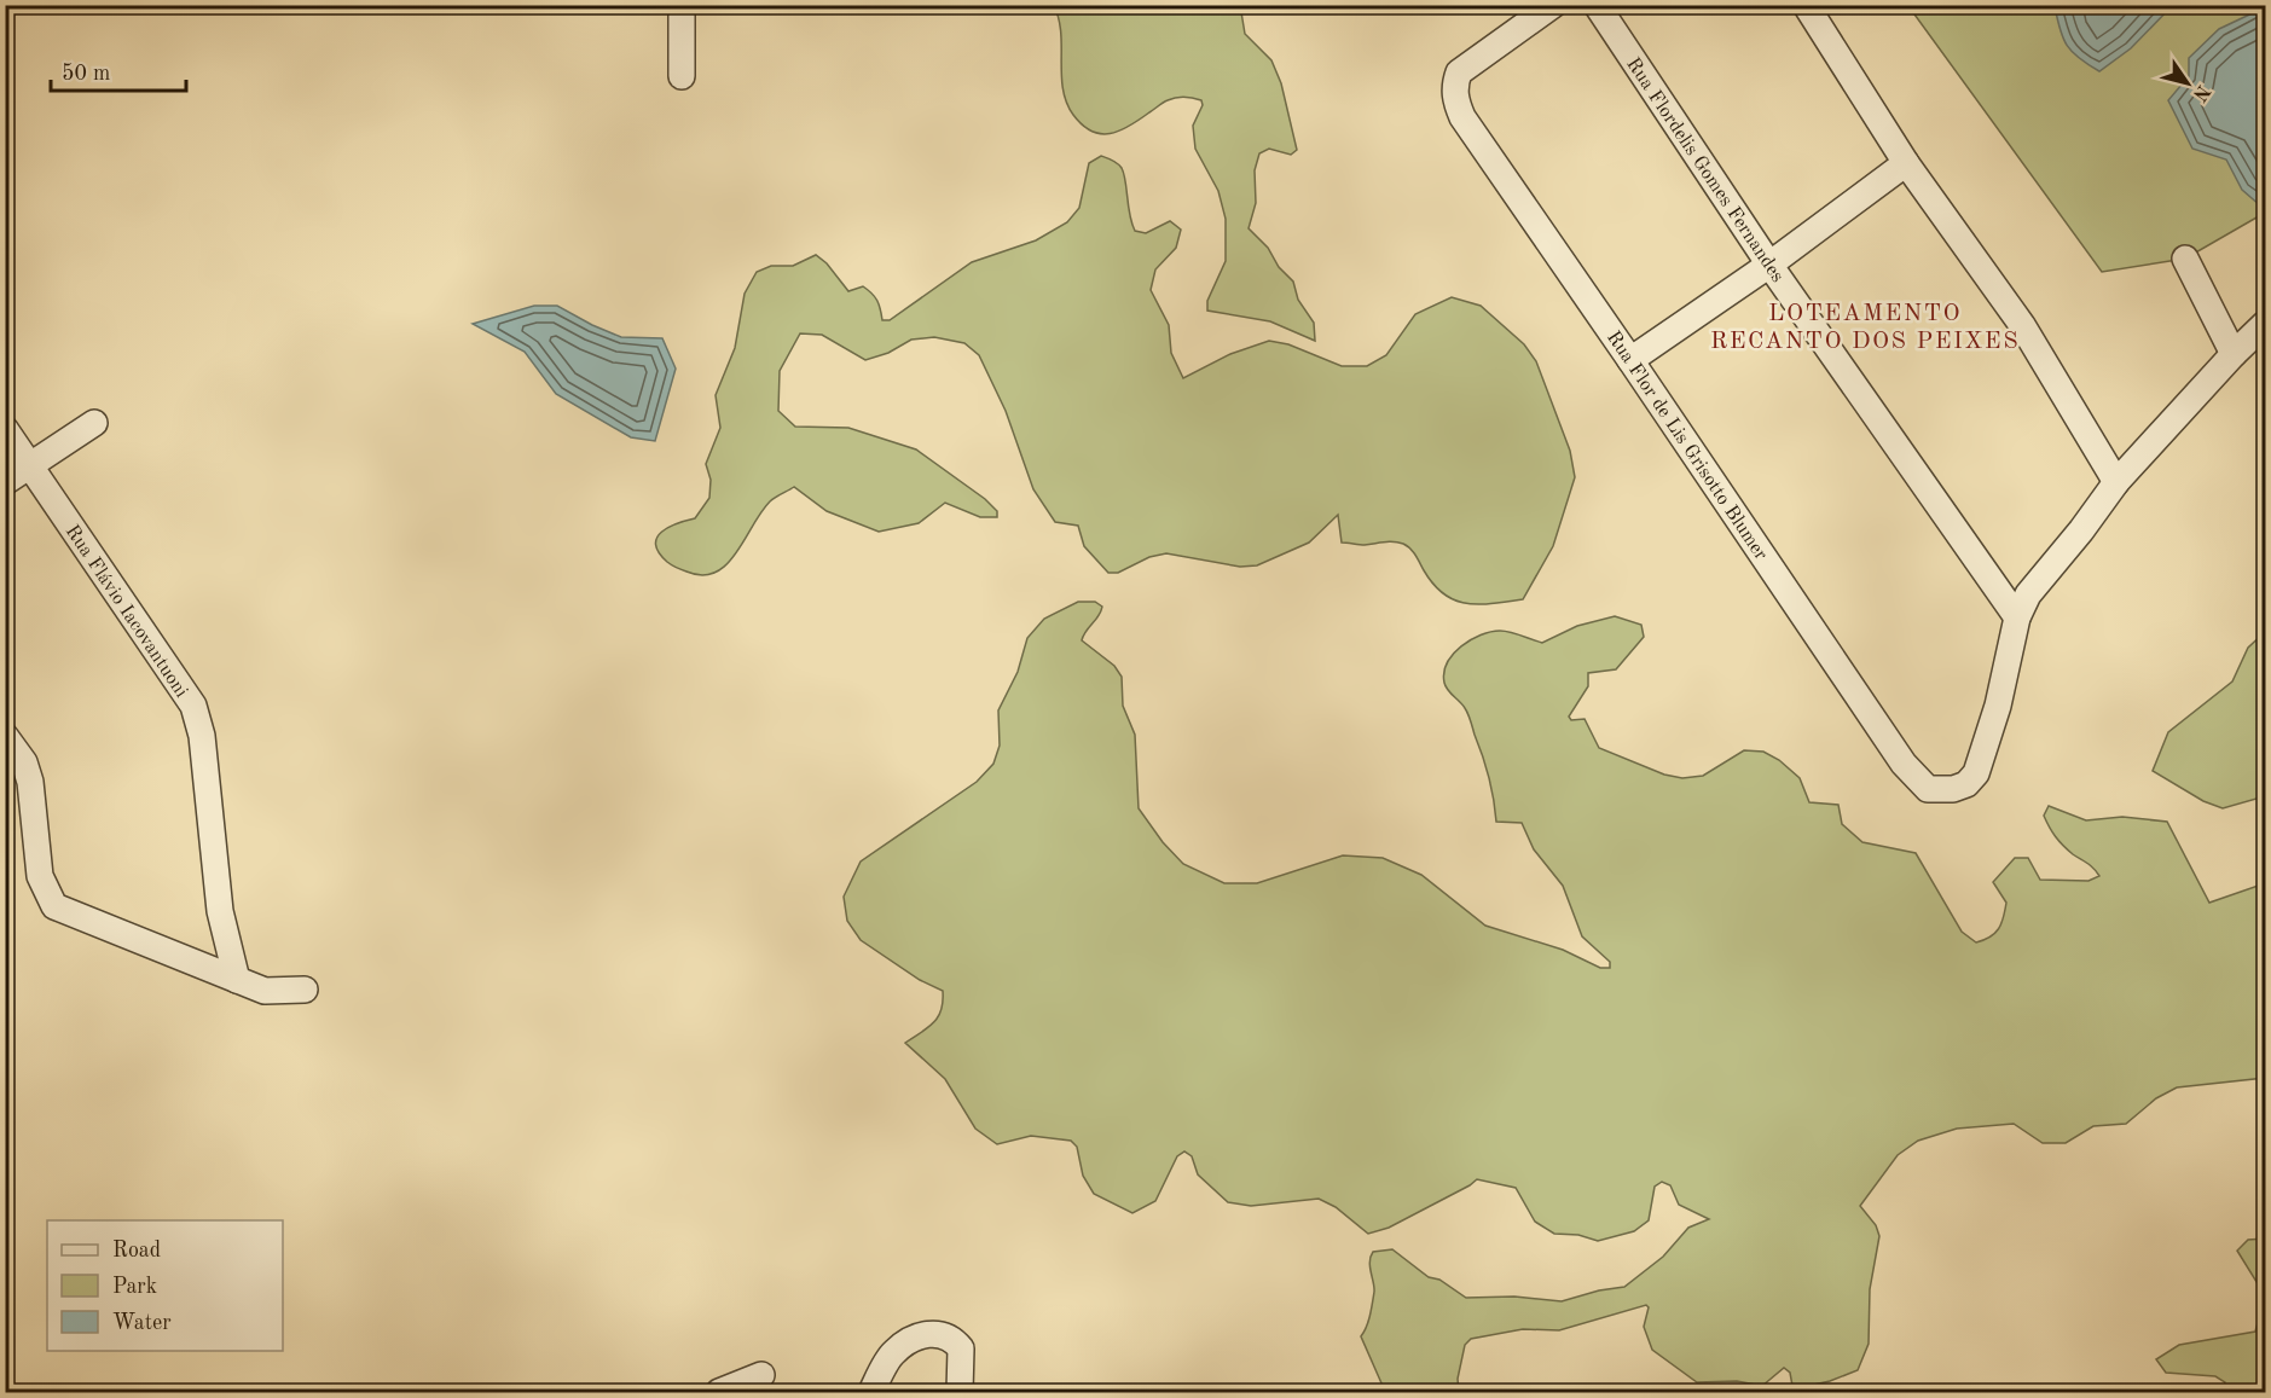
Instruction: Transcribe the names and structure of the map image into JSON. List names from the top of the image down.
{
  "streets": {
    "street": ["Rua Flordelis Gomes Fernandes", "Rua Flor de Lis Grisotto Blumer", "Rua Flávio Iacovantuoni"]
  },
  "crossings": [
    ["Rua Flordelis Gomes Fernandes", "Rua Flor de Lis Grisotto Blumer"]
  ],
  "districts": ["LOTEAMENTO RECANTO DOS PEIXES"],
  "legend": ["Road", "Park", "Water"],
  "scale_bar": "50 m",
  "north": "bottom right"
}
